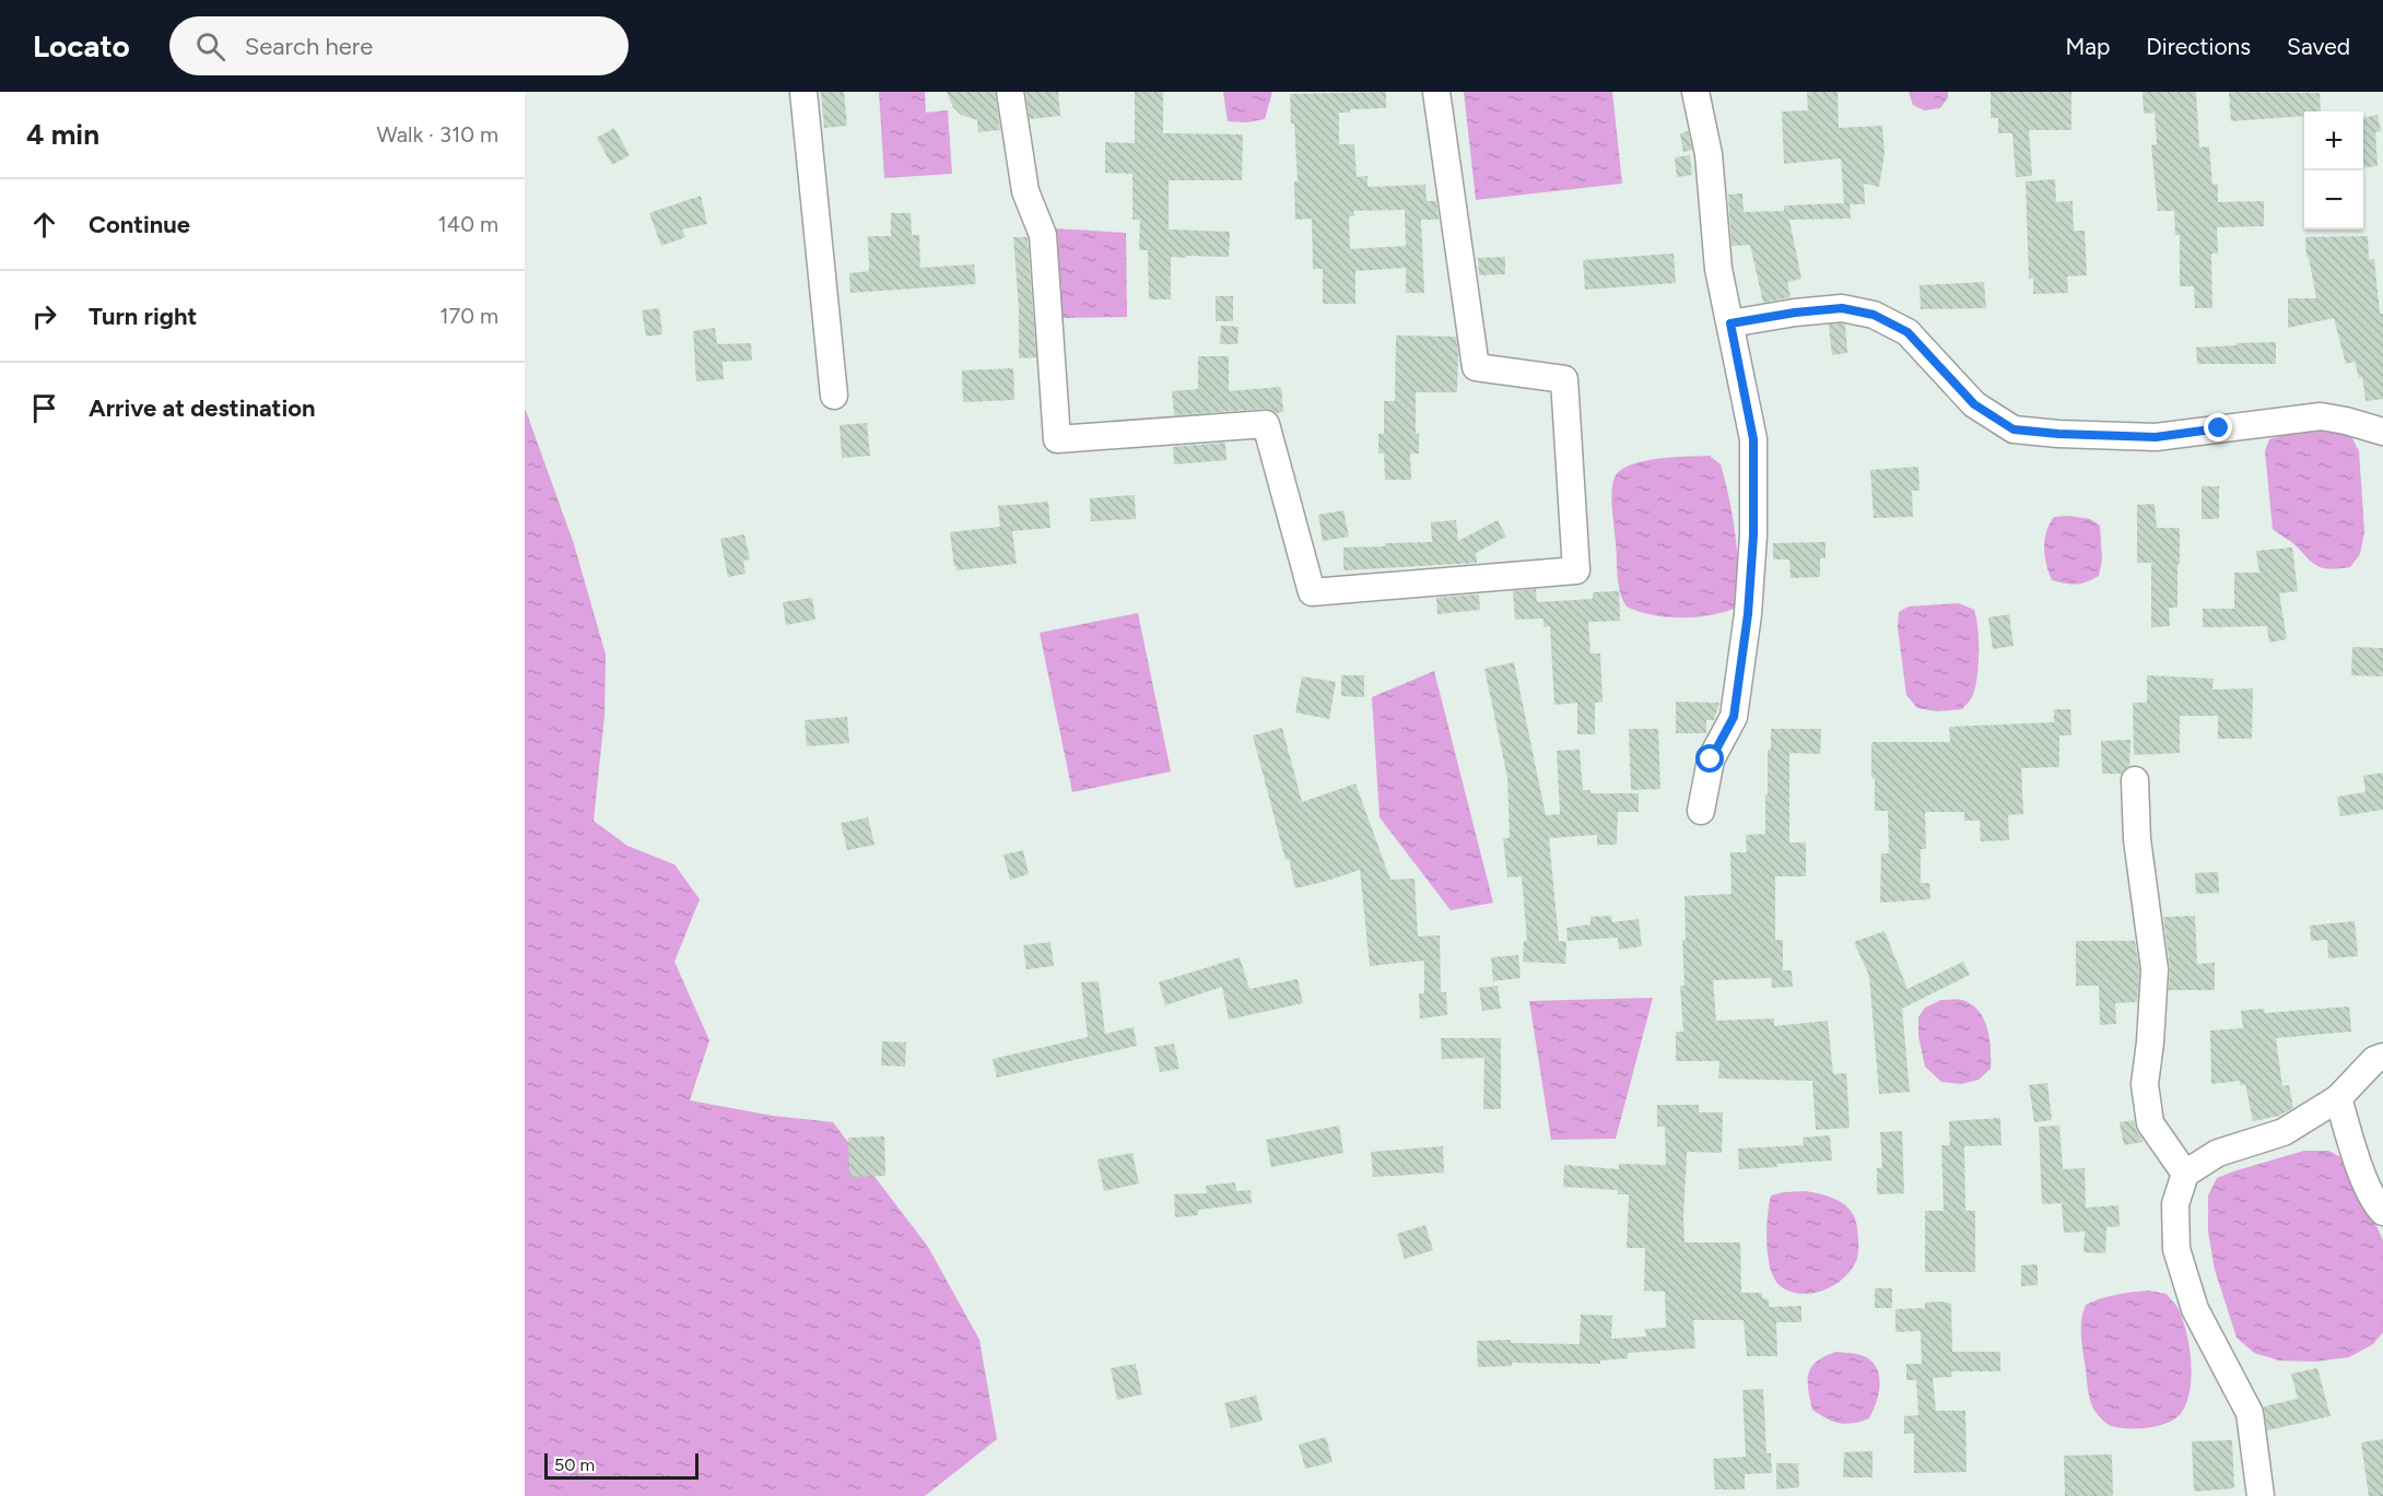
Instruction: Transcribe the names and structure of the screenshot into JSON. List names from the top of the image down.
{
  "scale_bar": "50 m",
  "page": {
    "header": "Locato",
    "search": "Search here",
    "nav": ["Map", "Directions", "Saved"],
    "heading": ["4 min", "Walk · 310 m"],
    "map_buttons": ["+", "−"],
    "list": [
      ["Continue", "140 m"],
      ["Turn right", "170 m"],
      "Arrive at destination"
    ],
    "scale": "50 m"
  }
}
